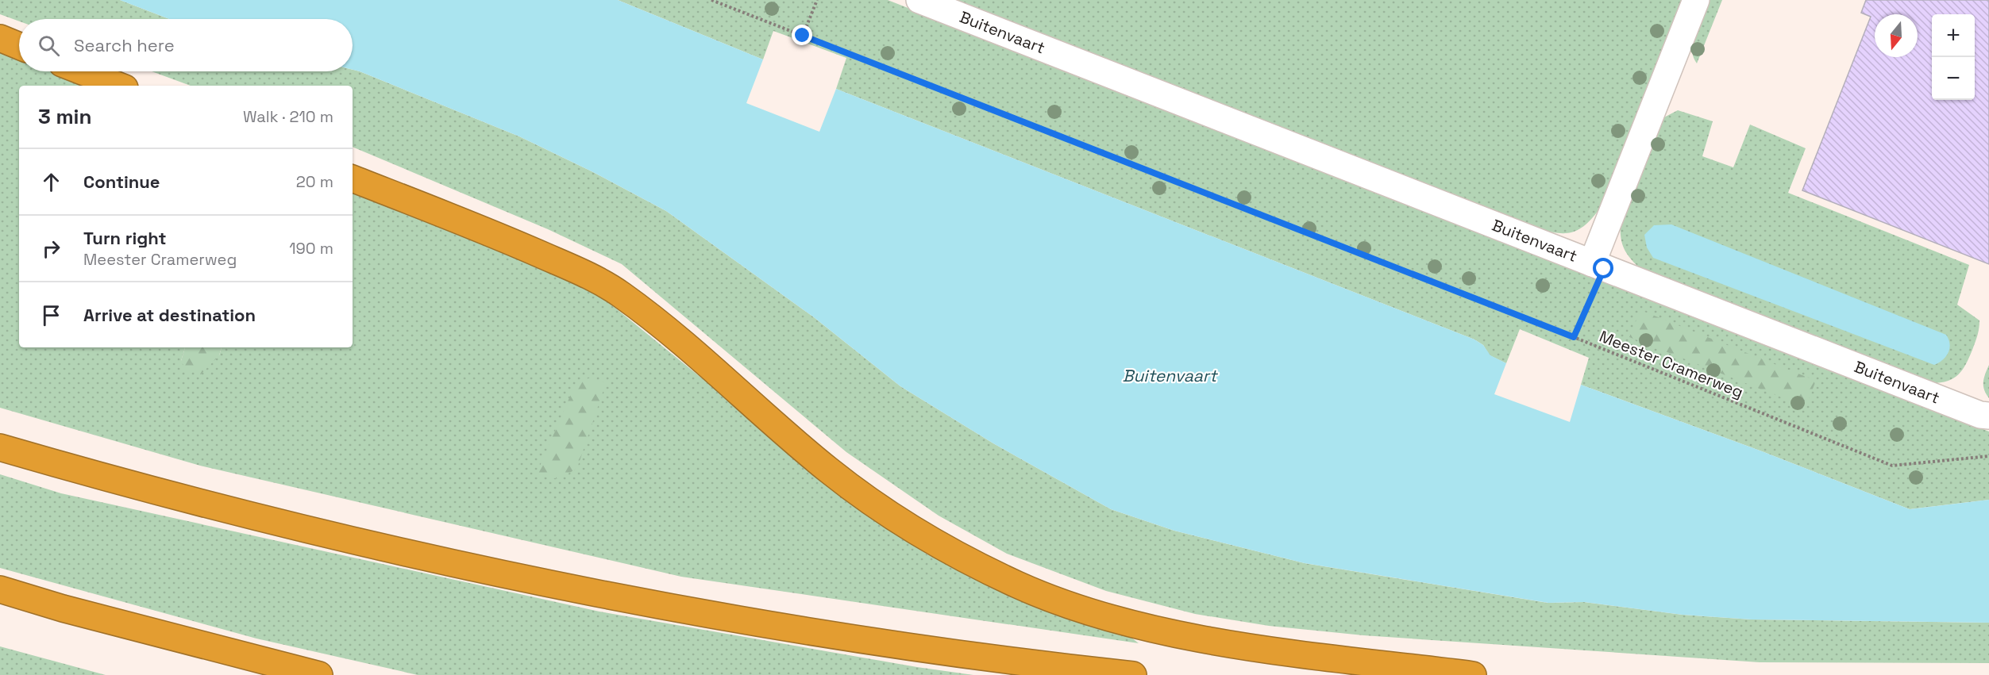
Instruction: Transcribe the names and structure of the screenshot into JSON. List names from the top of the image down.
{
  "streets": {
    "street": ["Buitenvaart"],
    "path": ["Meester Cramerweg"]
  },
  "water": ["Buitenvaart"],
  "north": "bottom",
  "page": {
    "map_buttons": ["+", "−"],
    "search": "Search here",
    "heading": ["3 min", "Walk · 210 m"],
    "list": [
      ["Continue", "20 m"],
      ["Turn right", "Meester Cramerweg", "190 m"],
      "Arrive at destination"
    ]
  }
}
